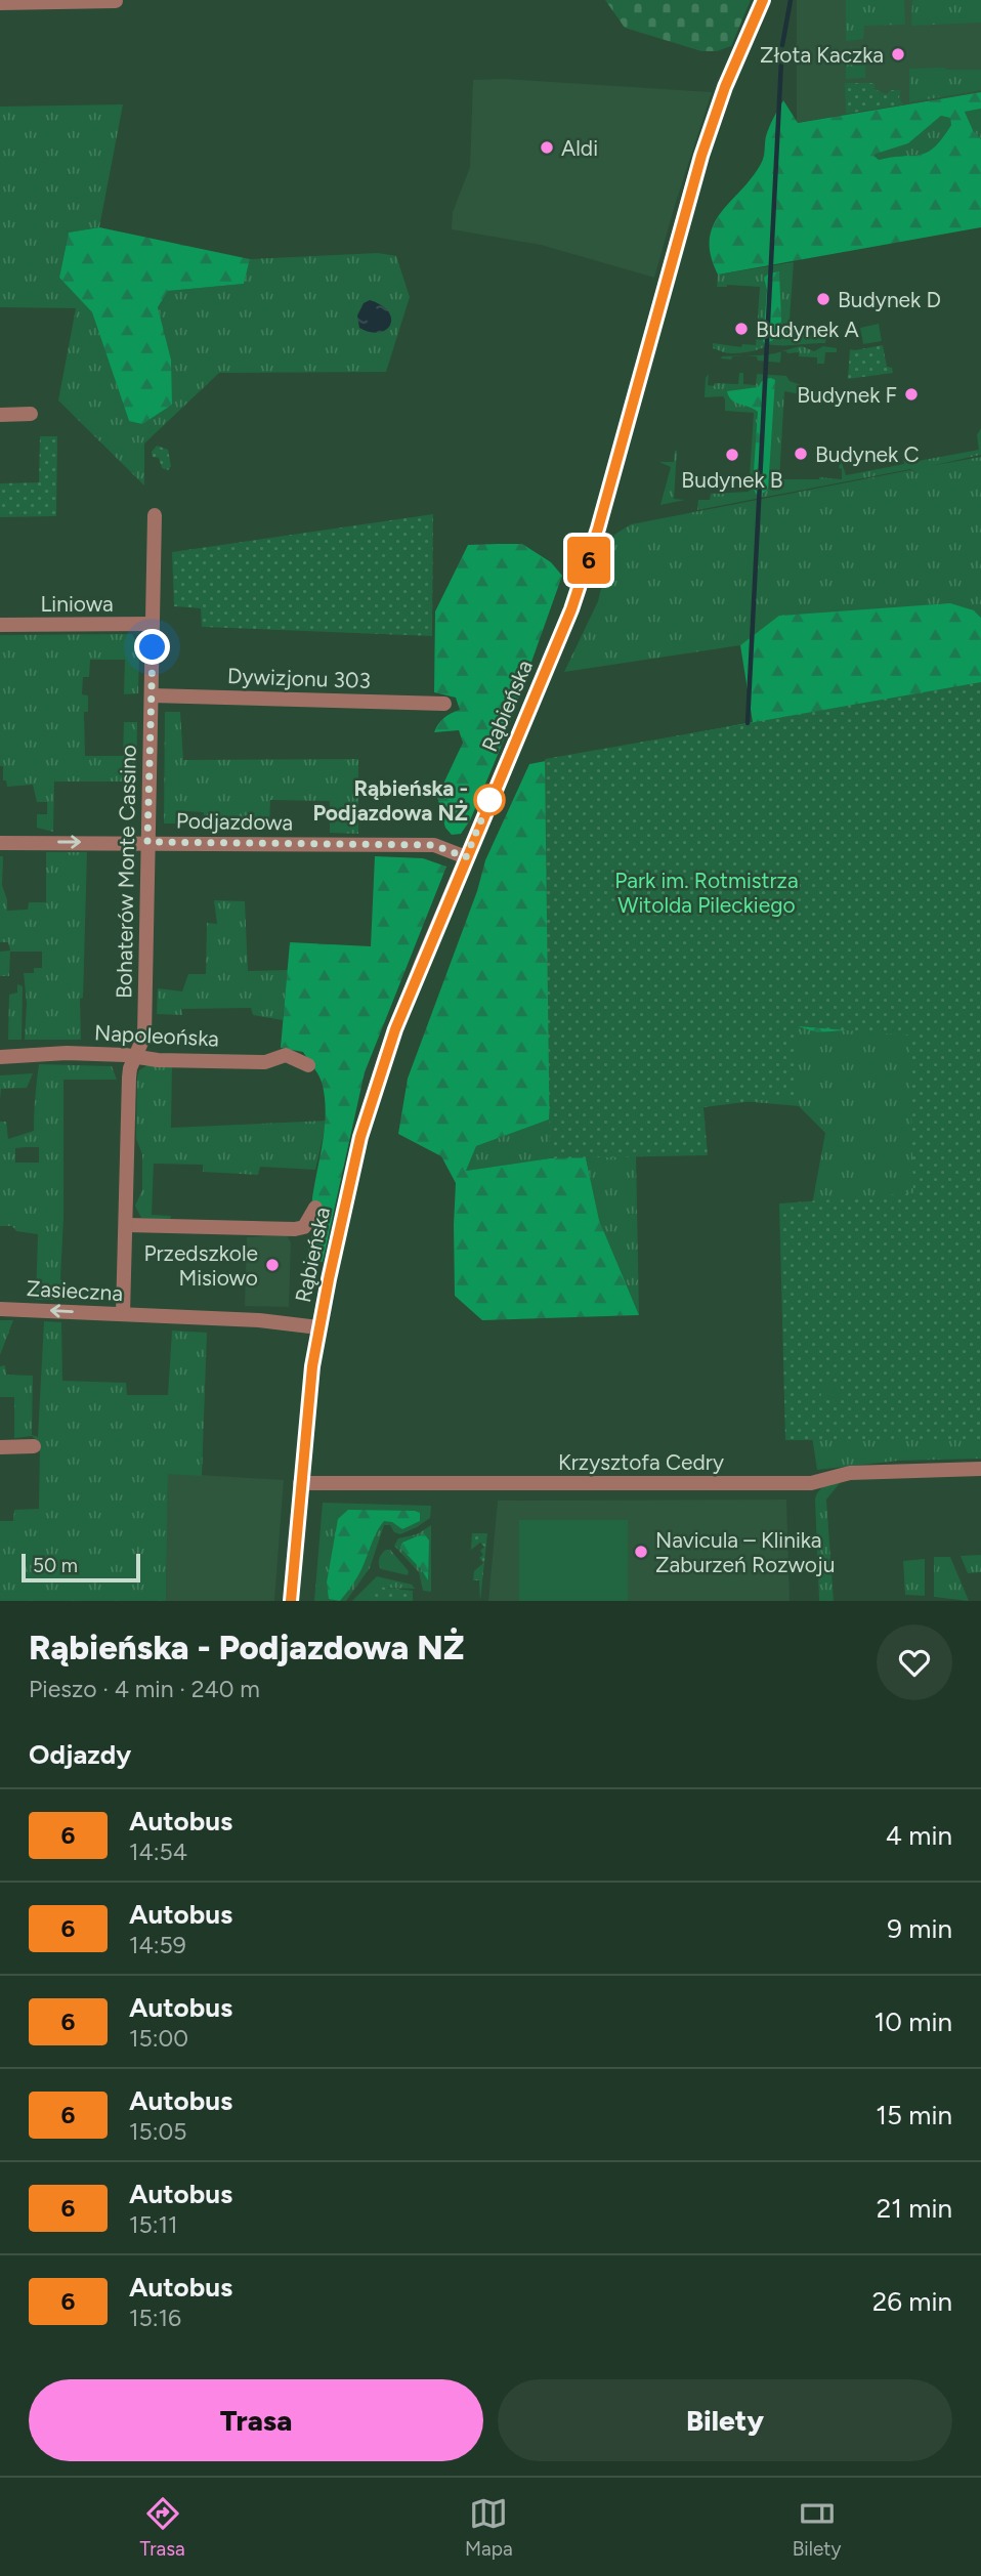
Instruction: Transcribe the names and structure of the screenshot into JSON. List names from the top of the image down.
{
  "streets": {
    "street": [
      "Liniowa",
      "Dywizjonu 303",
      "Rąbieńska",
      "Podjazdowa",
      "Bohaterów Monte Cassino",
      "Napoleońska",
      "Zasieczna",
      "Krzysztofa Cedry"
    ]
  },
  "crossings": [
    ["Liniowa", "Bohaterów Monte Cassino"],
    ["Dywizjonu 303", "Bohaterów Monte Cassino"],
    ["Rąbieńska", "Podjazdowa"],
    ["Rąbieńska", "Zasieczna"],
    ["Rąbieńska", "Krzysztofa Cedry"],
    ["Podjazdowa", "Bohaterów Monte Cassino"],
    ["Bohaterów Monte Cassino", "Napoleońska"],
    ["Bohaterów Monte Cassino", "Zasieczna"]
  ],
  "one_way": ["Zasieczna"],
  "parks": ["Park im. Rotmistrza Witolda Pileckiego"],
  "places": [
    "Złota Kaczka",
    "Aldi",
    "Budynek D",
    "Budynek A",
    "Budynek F",
    "Budynek C",
    "Budynek B",
    "Rąbieńska - Podjazdowa NŻ",
    "Przedszkole Misiowo",
    "Navicula – Klinika Zaburzeń Rozwoju"
  ],
  "lines": ["bus line 6"],
  "scale_bar": "50 m",
  "page": {
    "on_map": "6",
    "scale": "50 m",
    "heading": [
      ["Rąbieńska - Podjazdowa NŻ", "Pieszo · 4 min · 240 m"],
      "Odjazdy"
    ],
    "list": [
      {
        "mark": "6",
        "name": "Autobus",
        "note": "14:54",
        "value": "4 min"
      },
      {
        "mark": "6",
        "name": "Autobus",
        "note": "14:59",
        "value": "9 min"
      },
      {
        "mark": "6",
        "name": "Autobus",
        "note": "15:00",
        "value": "10 min"
      },
      {
        "mark": "6",
        "name": "Autobus",
        "note": "15:05",
        "value": "15 min"
      },
      {
        "mark": "6",
        "name": "Autobus",
        "note": "15:11",
        "value": "21 min"
      },
      {
        "mark": "6",
        "name": "Autobus",
        "note": "15:16",
        "value": "26 min"
      }
    ],
    "buttons": ["Trasa", "Bilety"],
    "tabs": ["Trasa", "Mapa", "Bilety"]
  }
}
